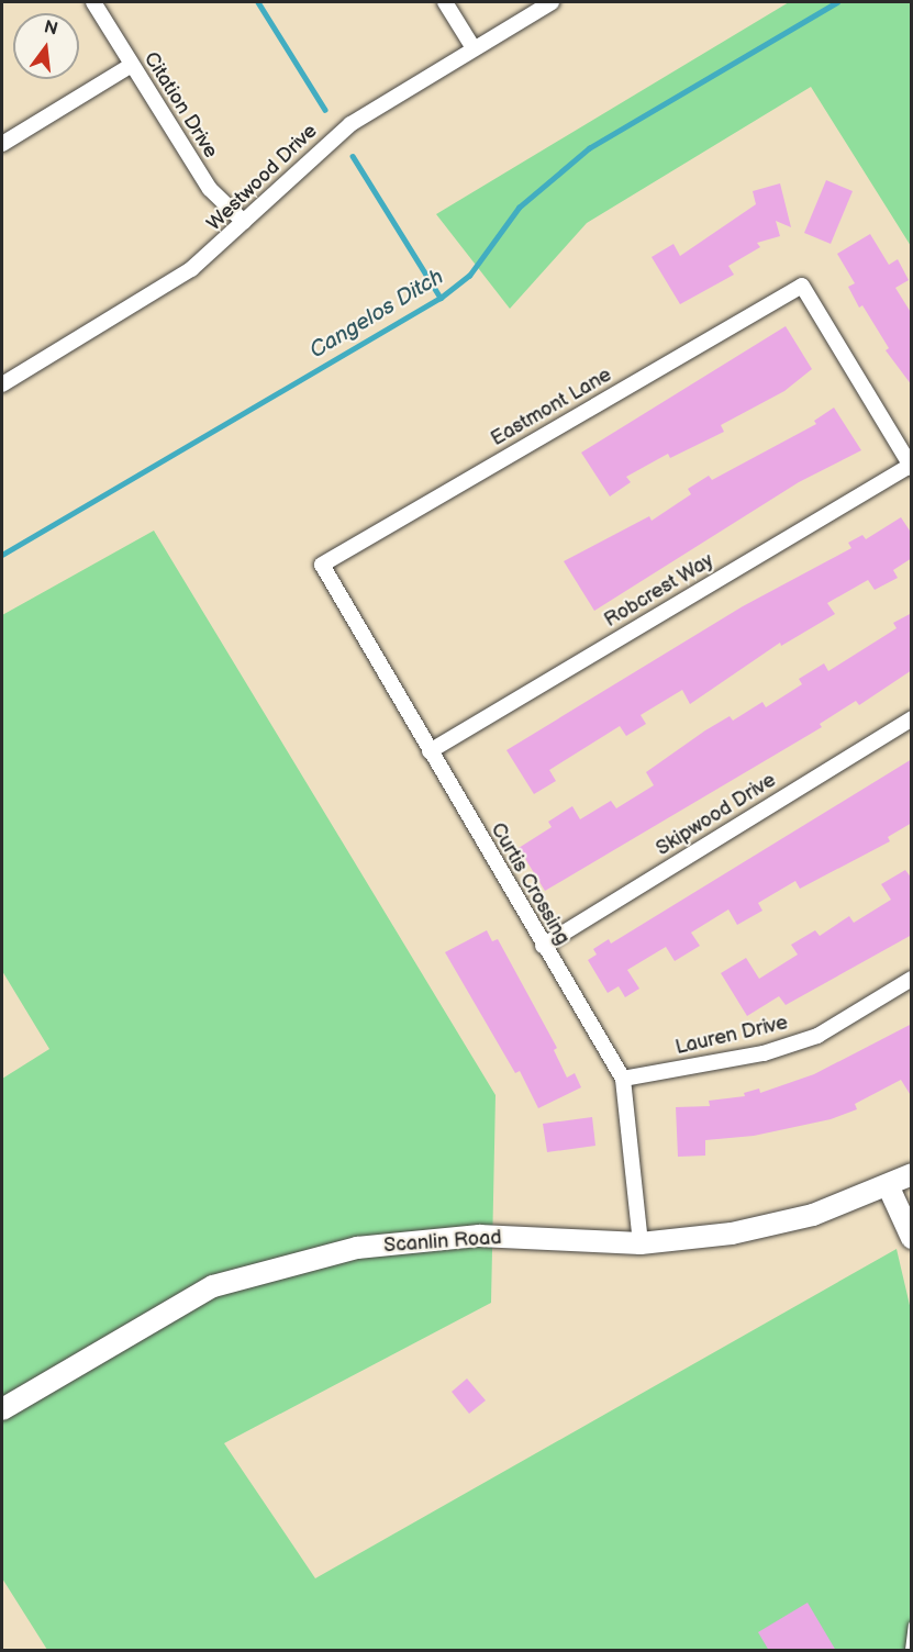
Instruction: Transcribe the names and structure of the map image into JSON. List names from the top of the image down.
{
  "streets": {
    "street": [
      "Citation Drive",
      "Westwood Drive",
      "Eastmont Lane",
      "Robcrest Way",
      "Skipwood Drive",
      "Curtis Crossing",
      "Lauren Drive",
      "Scanlin Road"
    ]
  },
  "crossings": [
    ["Citation Drive", "Westwood Drive"],
    ["Eastmont Lane", "Robcrest Way"],
    ["Eastmont Lane", "Curtis Crossing"],
    ["Robcrest Way", "Curtis Crossing"],
    ["Skipwood Drive", "Curtis Crossing"],
    ["Curtis Crossing", "Lauren Drive"],
    ["Curtis Crossing", "Scanlin Road"]
  ],
  "water": ["Cangelos Ditch"],
  "north": "top"
}
